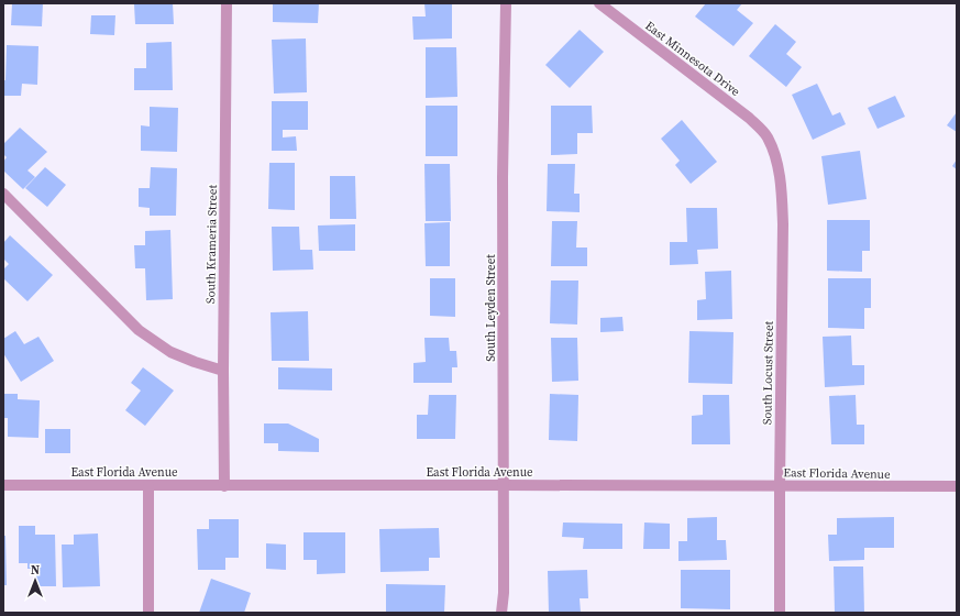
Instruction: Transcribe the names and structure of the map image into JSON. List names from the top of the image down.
{
  "streets": {
    "street": [
      "East Minnesota Drive",
      "South Krameria Street",
      "South Leyden Street",
      "South Locust Street",
      "East Florida Avenue"
    ]
  },
  "crossings": [
    ["East Minnesota Drive", "South Locust Street"],
    ["South Krameria Street", "East Florida Avenue"],
    ["South Leyden Street", "East Florida Avenue"],
    ["South Locust Street", "East Florida Avenue"]
  ],
  "north": "top"
}
